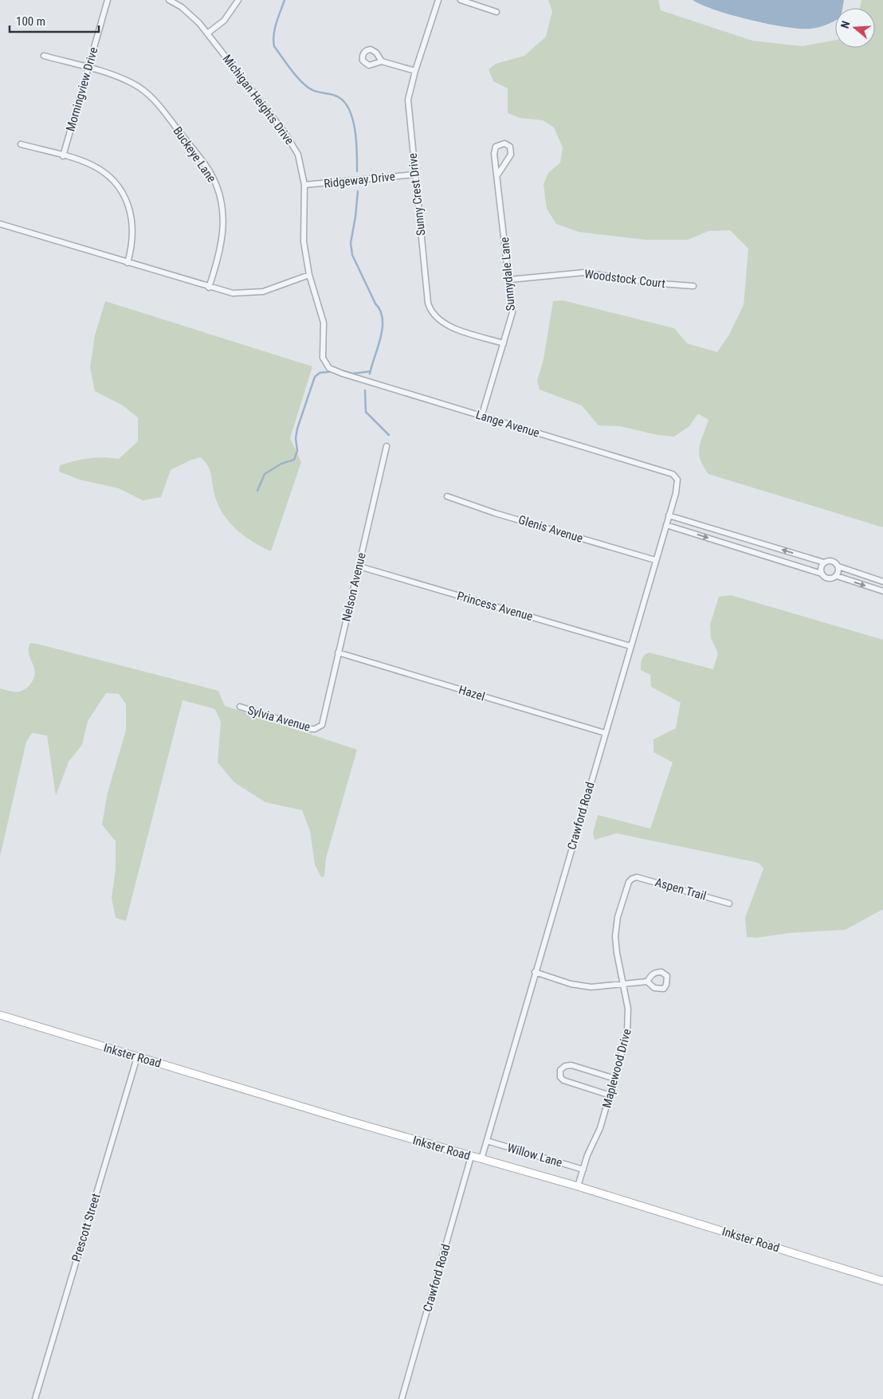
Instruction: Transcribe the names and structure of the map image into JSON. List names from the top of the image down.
{
  "streets": {
    "street": [
      "Morningview Drive",
      "Michigan Heights Drive",
      "Buckeye Lane",
      "Ridgeway Drive",
      "Sunny Crest Drive",
      "Sunnydale Lane",
      "Woodstock Court",
      "Lange Avenue",
      "Glenis Avenue",
      "Nelson Avenue",
      "Princess Avenue",
      "Hazel",
      "Sylvia Avenue",
      "Crawford Road",
      "Aspen Trail",
      "Inkster Road",
      "Maplewood Drive",
      "Willow Lane",
      "Prescott Street"
    ]
  },
  "crossings": [
    ["Morningview Drive", "Buckeye Lane"],
    ["Michigan Heights Drive", "Ridgeway Drive"],
    ["Michigan Heights Drive", "Lange Avenue"],
    ["Ridgeway Drive", "Sunny Crest Drive"],
    ["Sunny Crest Drive", "Sunnydale Lane"],
    ["Sunnydale Lane", "Woodstock Court"],
    ["Sunnydale Lane", "Lange Avenue"],
    ["Lange Avenue", "Crawford Road"],
    ["Glenis Avenue", "Crawford Road"],
    ["Nelson Avenue", "Princess Avenue"],
    ["Nelson Avenue", "Hazel"],
    ["Nelson Avenue", "Sylvia Avenue"],
    ["Princess Avenue", "Crawford Road"],
    ["Hazel", "Crawford Road"],
    ["Crawford Road", "Inkster Road"],
    ["Crawford Road", "Willow Lane"],
    ["Aspen Trail", "Maplewood Drive"],
    ["Inkster Road", "Maplewood Drive"],
    ["Inkster Road", "Prescott Street"],
    ["Maplewood Drive", "Willow Lane"]
  ],
  "scale_bar": "100 m",
  "north": "left"
}
